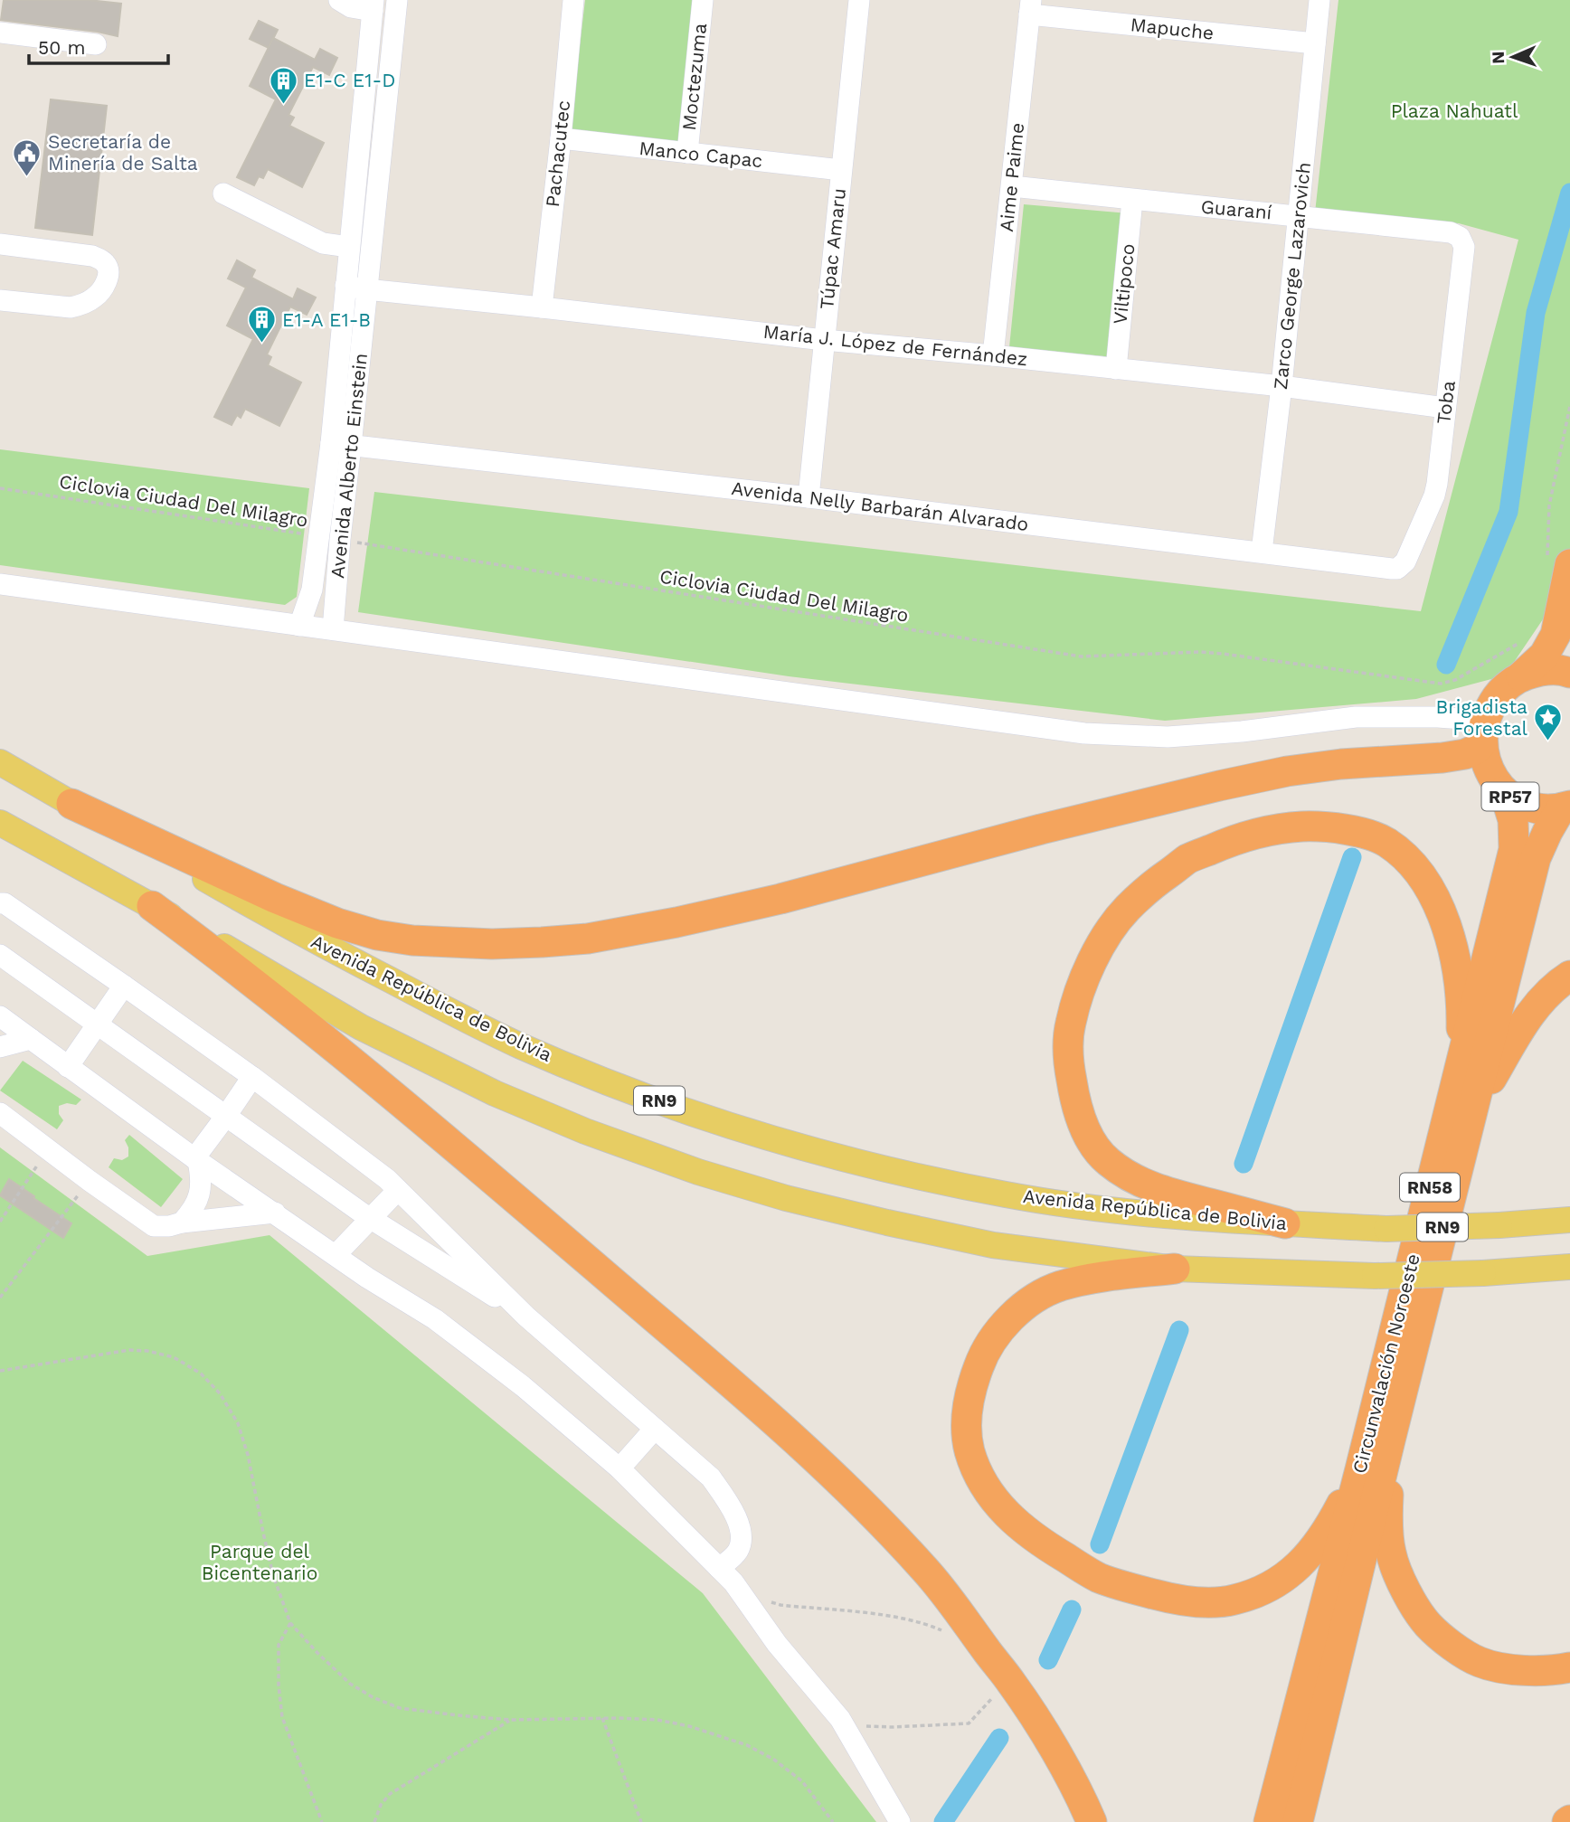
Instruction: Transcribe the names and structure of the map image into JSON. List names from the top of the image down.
{
  "streets": {
    "highway": ["RP57", "RN58", "Circunvalación Noroeste"],
    "main road": ["Avenida República de Bolivia", "RN9"],
    "street": [
      "Mapuche",
      "Moctezuma",
      "Pachacutec",
      "Manco Capac",
      "Aime Paime",
      "Guaraní",
      "Túpac Amaru",
      "Zarco George Lazarovich",
      "Viltipoco",
      "María J. López de Fernández",
      "Toba",
      "Avenida Alberto Einstein",
      "Avenida Nelly Barbarán Alvarado"
    ],
    "path": ["Ciclovia Ciudad Del Milagro"]
  },
  "crossings": [
    ["Mapuche", "Aime Paime"],
    ["Mapuche", "Zarco George Lazarovich"],
    ["Moctezuma", "Manco Capac"],
    ["Pachacutec", "Manco Capac"],
    ["Pachacutec", "María J. López de Fernández"],
    ["Manco Capac", "Túpac Amaru"],
    ["Aime Paime", "Guaraní"],
    ["Aime Paime", "María J. López de Fernández"],
    ["Guaraní", "Zarco George Lazarovich"],
    ["Guaraní", "Viltipoco"],
    ["Guaraní", "Toba"],
    ["Túpac Amaru", "María J. López de Fernández"],
    ["Túpac Amaru", "Avenida Nelly Barbarán Alvarado"],
    ["Zarco George Lazarovich", "María J. López de Fernández"],
    ["Zarco George Lazarovich", "Avenida Nelly Barbarán Alvarado"],
    ["Viltipoco", "María J. López de Fernández"],
    ["María J. López de Fernández", "Toba"],
    ["María J. López de Fernández", "Avenida Alberto Einstein"],
    ["Toba", "Avenida Nelly Barbarán Alvarado"],
    ["Avenida Alberto Einstein", "Ciclovia Ciudad Del Milagro"],
    ["Avenida Alberto Einstein", "Avenida Nelly Barbarán Alvarado"],
    ["RP57", "RN58"],
    ["RN58", "Circunvalación Noroeste"]
  ],
  "parks": ["Plaza Nahuatl", "Parque del Bicentenario"],
  "places": {
    "building": ["E1-C E1-D", "E1-A E1-B"],
    "public building": ["Secretaría de Minería de Salta"],
    "place": ["Brigadista Forestal"]
  },
  "scale_bar": "50 m",
  "north": "left"
}
